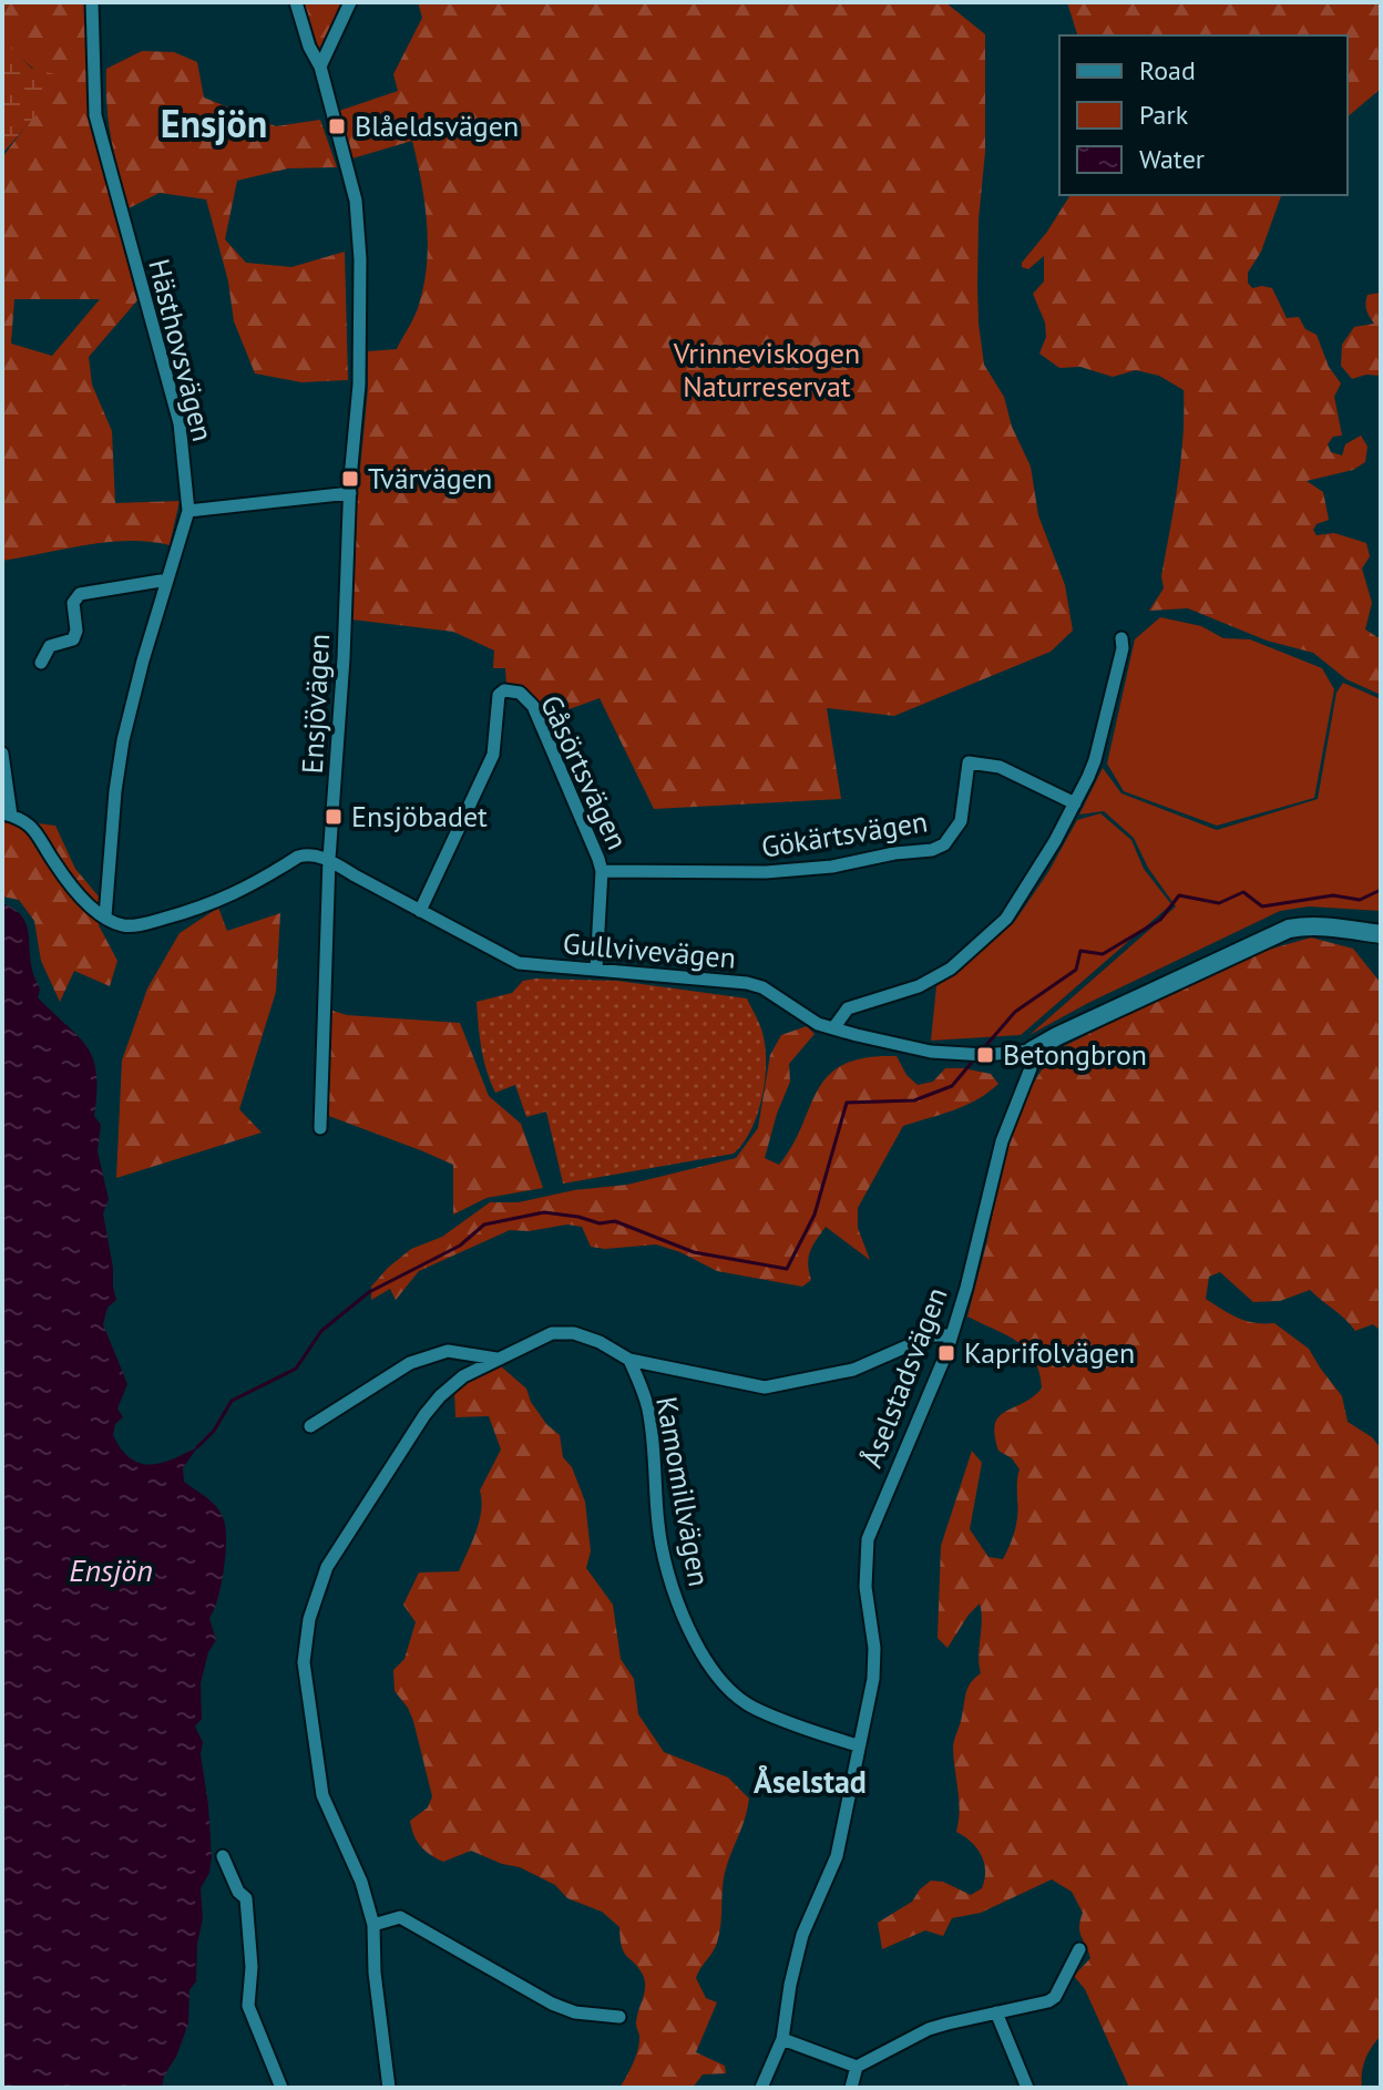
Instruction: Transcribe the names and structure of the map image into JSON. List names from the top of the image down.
{
  "streets": {
    "street": [
      "Hästhovsvägen",
      "Ensjövägen",
      "Gåsörtsvägen",
      "Gökärtsvägen",
      "Gullvivevägen",
      "Åselstadsvägen",
      "Kamomillvägen"
    ]
  },
  "crossings": [
    ["Ensjövägen", "Gullvivevägen"],
    ["Gåsörtsvägen", "Gökärtsvägen"],
    ["Gåsörtsvägen", "Gullvivevägen"],
    ["Gullvivevägen", "Åselstadsvägen"],
    ["Åselstadsvägen", "Kamomillvägen"]
  ],
  "districts": ["Ensjön", "Åselstad"],
  "water": ["Ensjön"],
  "parks": ["Vrinneviskogen Naturreservat"],
  "places": {
    "transit": [
      "Blåeldsvägen",
      "Tvärvägen",
      "Ensjöbadet",
      "Betongbron",
      "Kaprifolvägen"
    ]
  },
  "legend": ["Road", "Park", "Water"]
}
